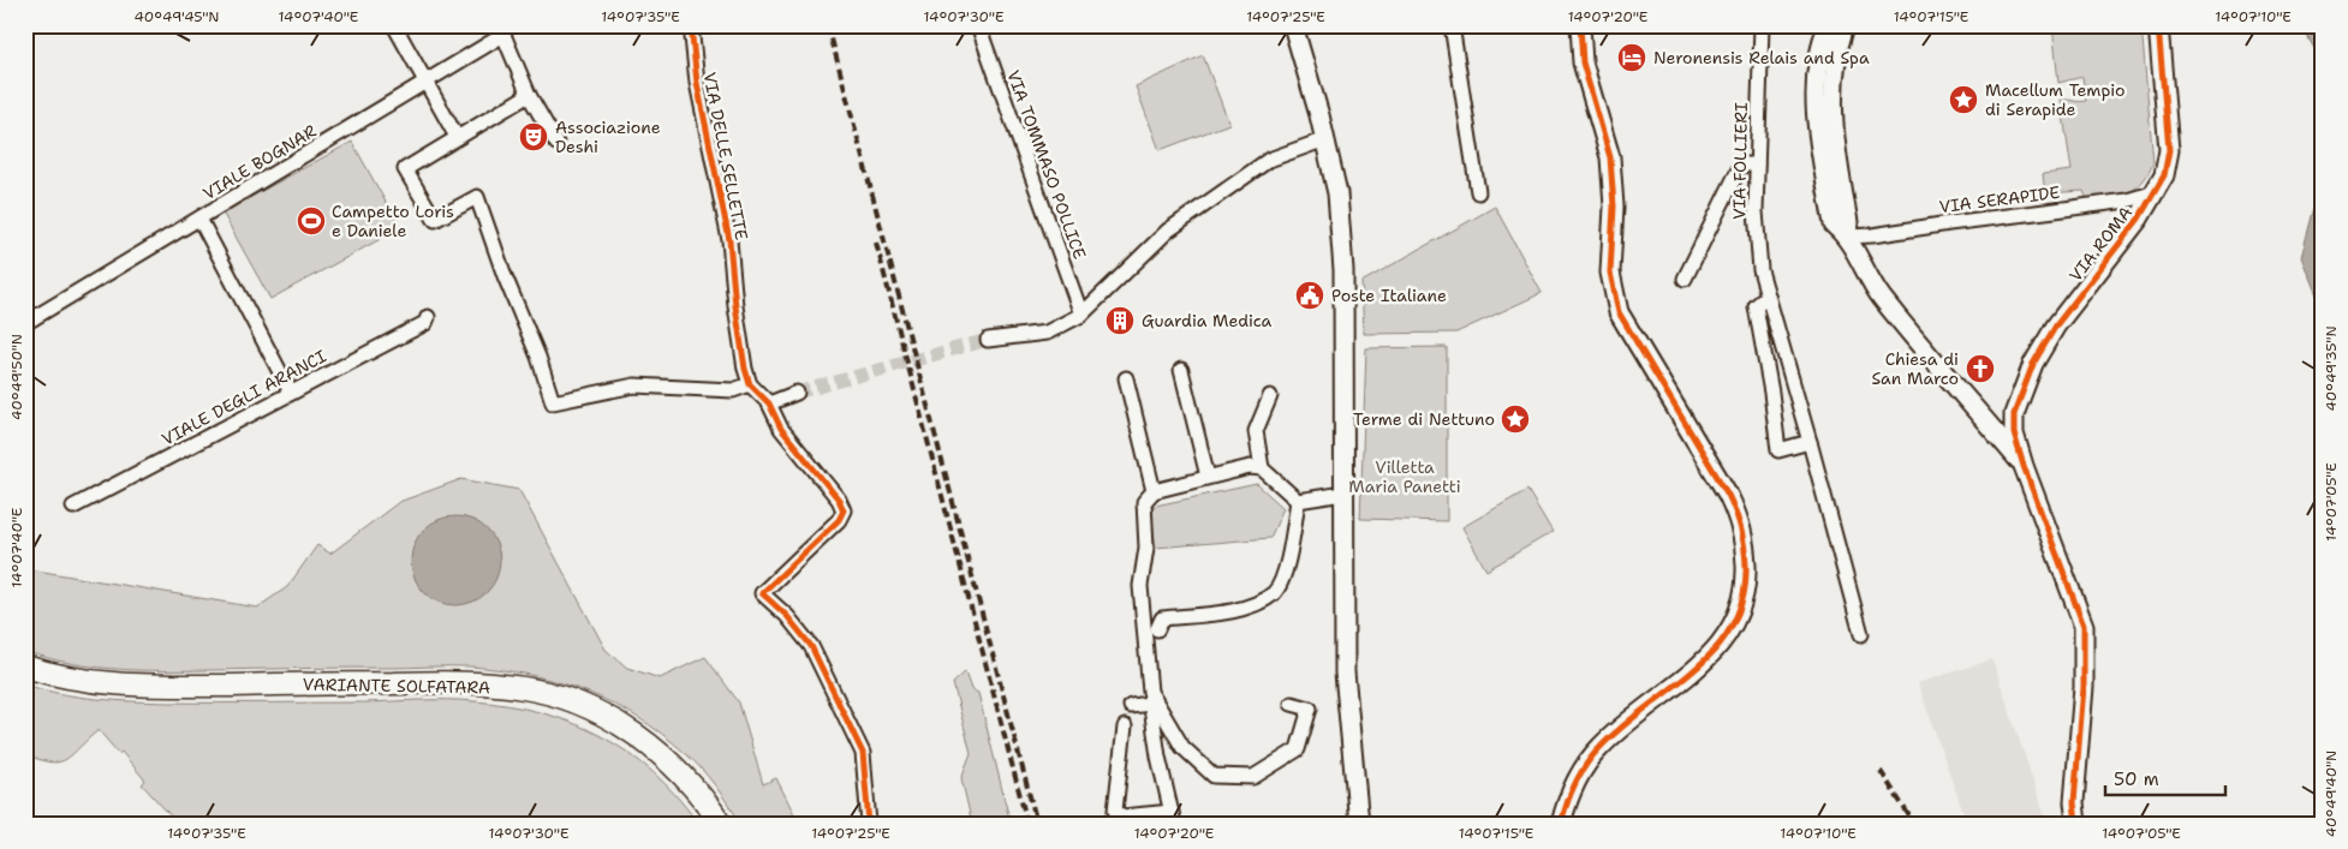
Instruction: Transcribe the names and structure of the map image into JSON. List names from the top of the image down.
{
  "streets": {
    "main road": ["VARIANTE SOLFATARA"],
    "street": [
      "VIA DELLE SELLETTE",
      "VIA FOLLIERI",
      "VIALE BOGNAR",
      "VIA TOMMASO POLLICE",
      "VIA SERAPIDE",
      "VIA ROMA",
      "VIALE DEGLI ARANCI"
    ]
  },
  "crossings": [
    ["VIA SERAPIDE", "VIA ROMA"]
  ],
  "parks": ["Villetta Maria Panetti"],
  "places": {
    "hotel": ["Neronensis Relais and Spa"],
    "place": ["Macellum Tempio di Serapide", "Terme di Nettuno"],
    "theatre": ["Associazione Deshi"],
    "sports": ["Campetto Loris e Daniele"],
    "public building": ["Poste Italiane"],
    "building": ["Guardia Medica"],
    "church": ["Chiesa di San Marco"]
  },
  "scale_bar": "50 m",
  "coordinates": [
    "40°49'45\"N",
    "14°07'40\"E",
    "14°07'35\"E",
    "14°07'30\"E",
    "14°07'25\"E",
    "14°07'20\"E",
    "14°07'15\"E",
    "14°07'10\"E",
    "40°49'35\"N",
    "40°49'50\"N",
    "14°07'05\"E",
    "40°49'40\"N"
  ]
}
